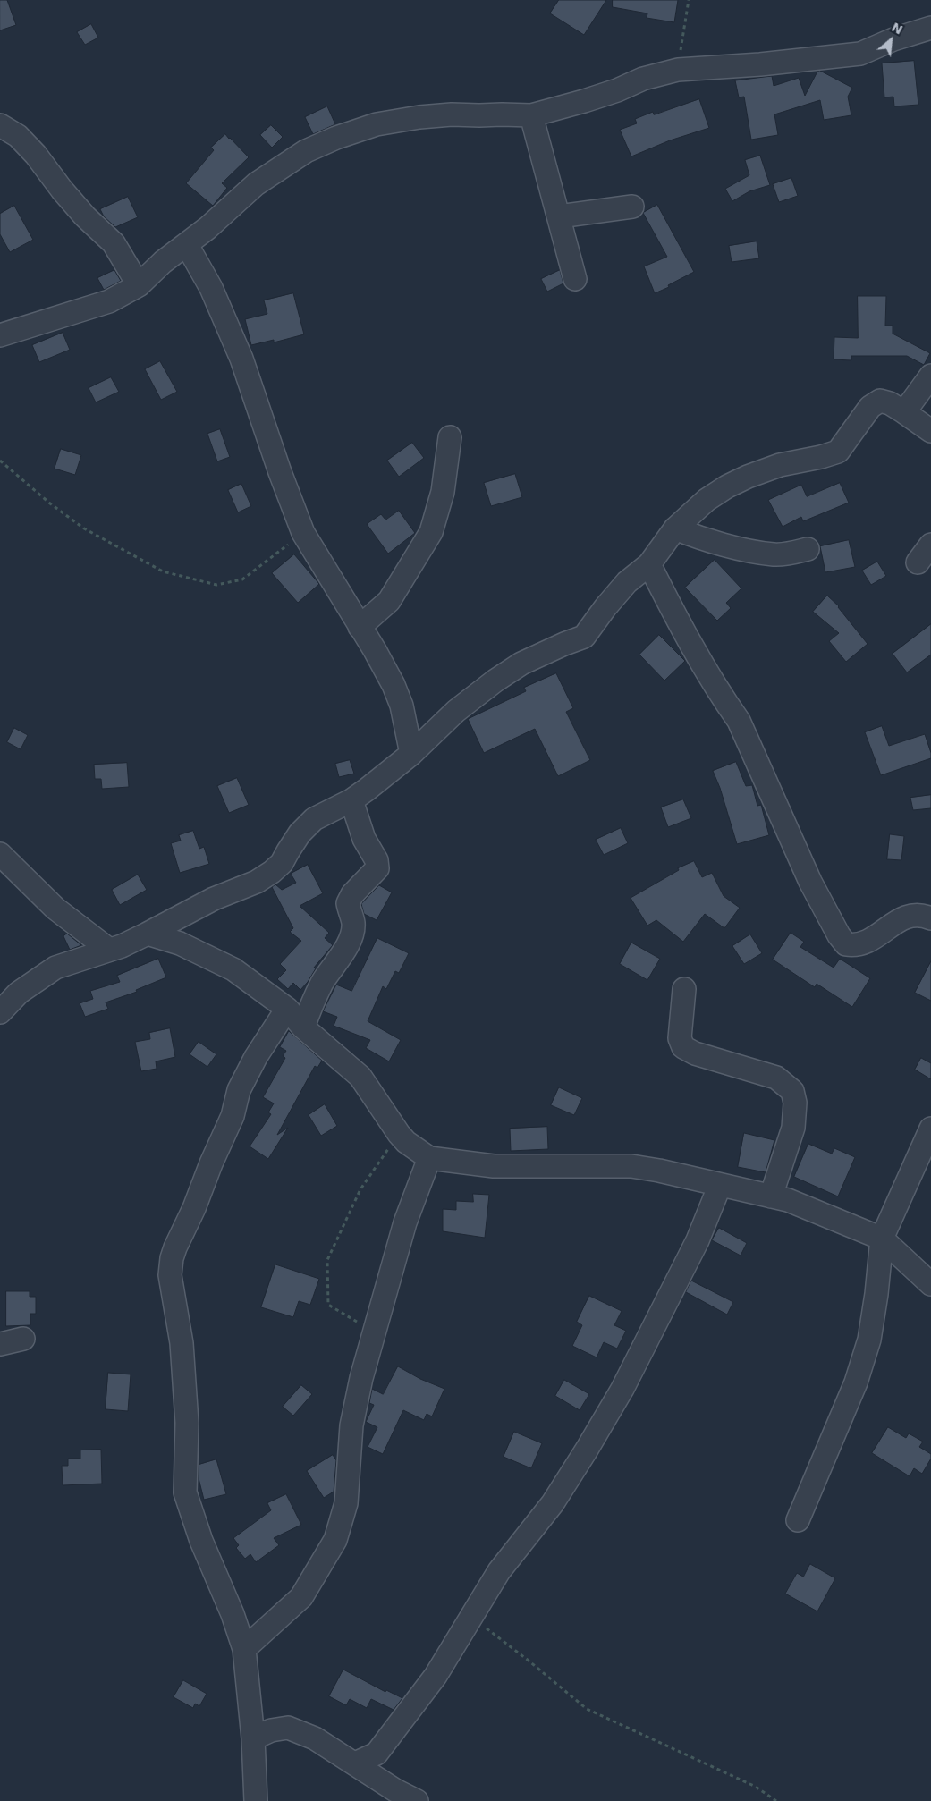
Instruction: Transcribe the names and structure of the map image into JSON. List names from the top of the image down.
{
  "north": "top right"
}
